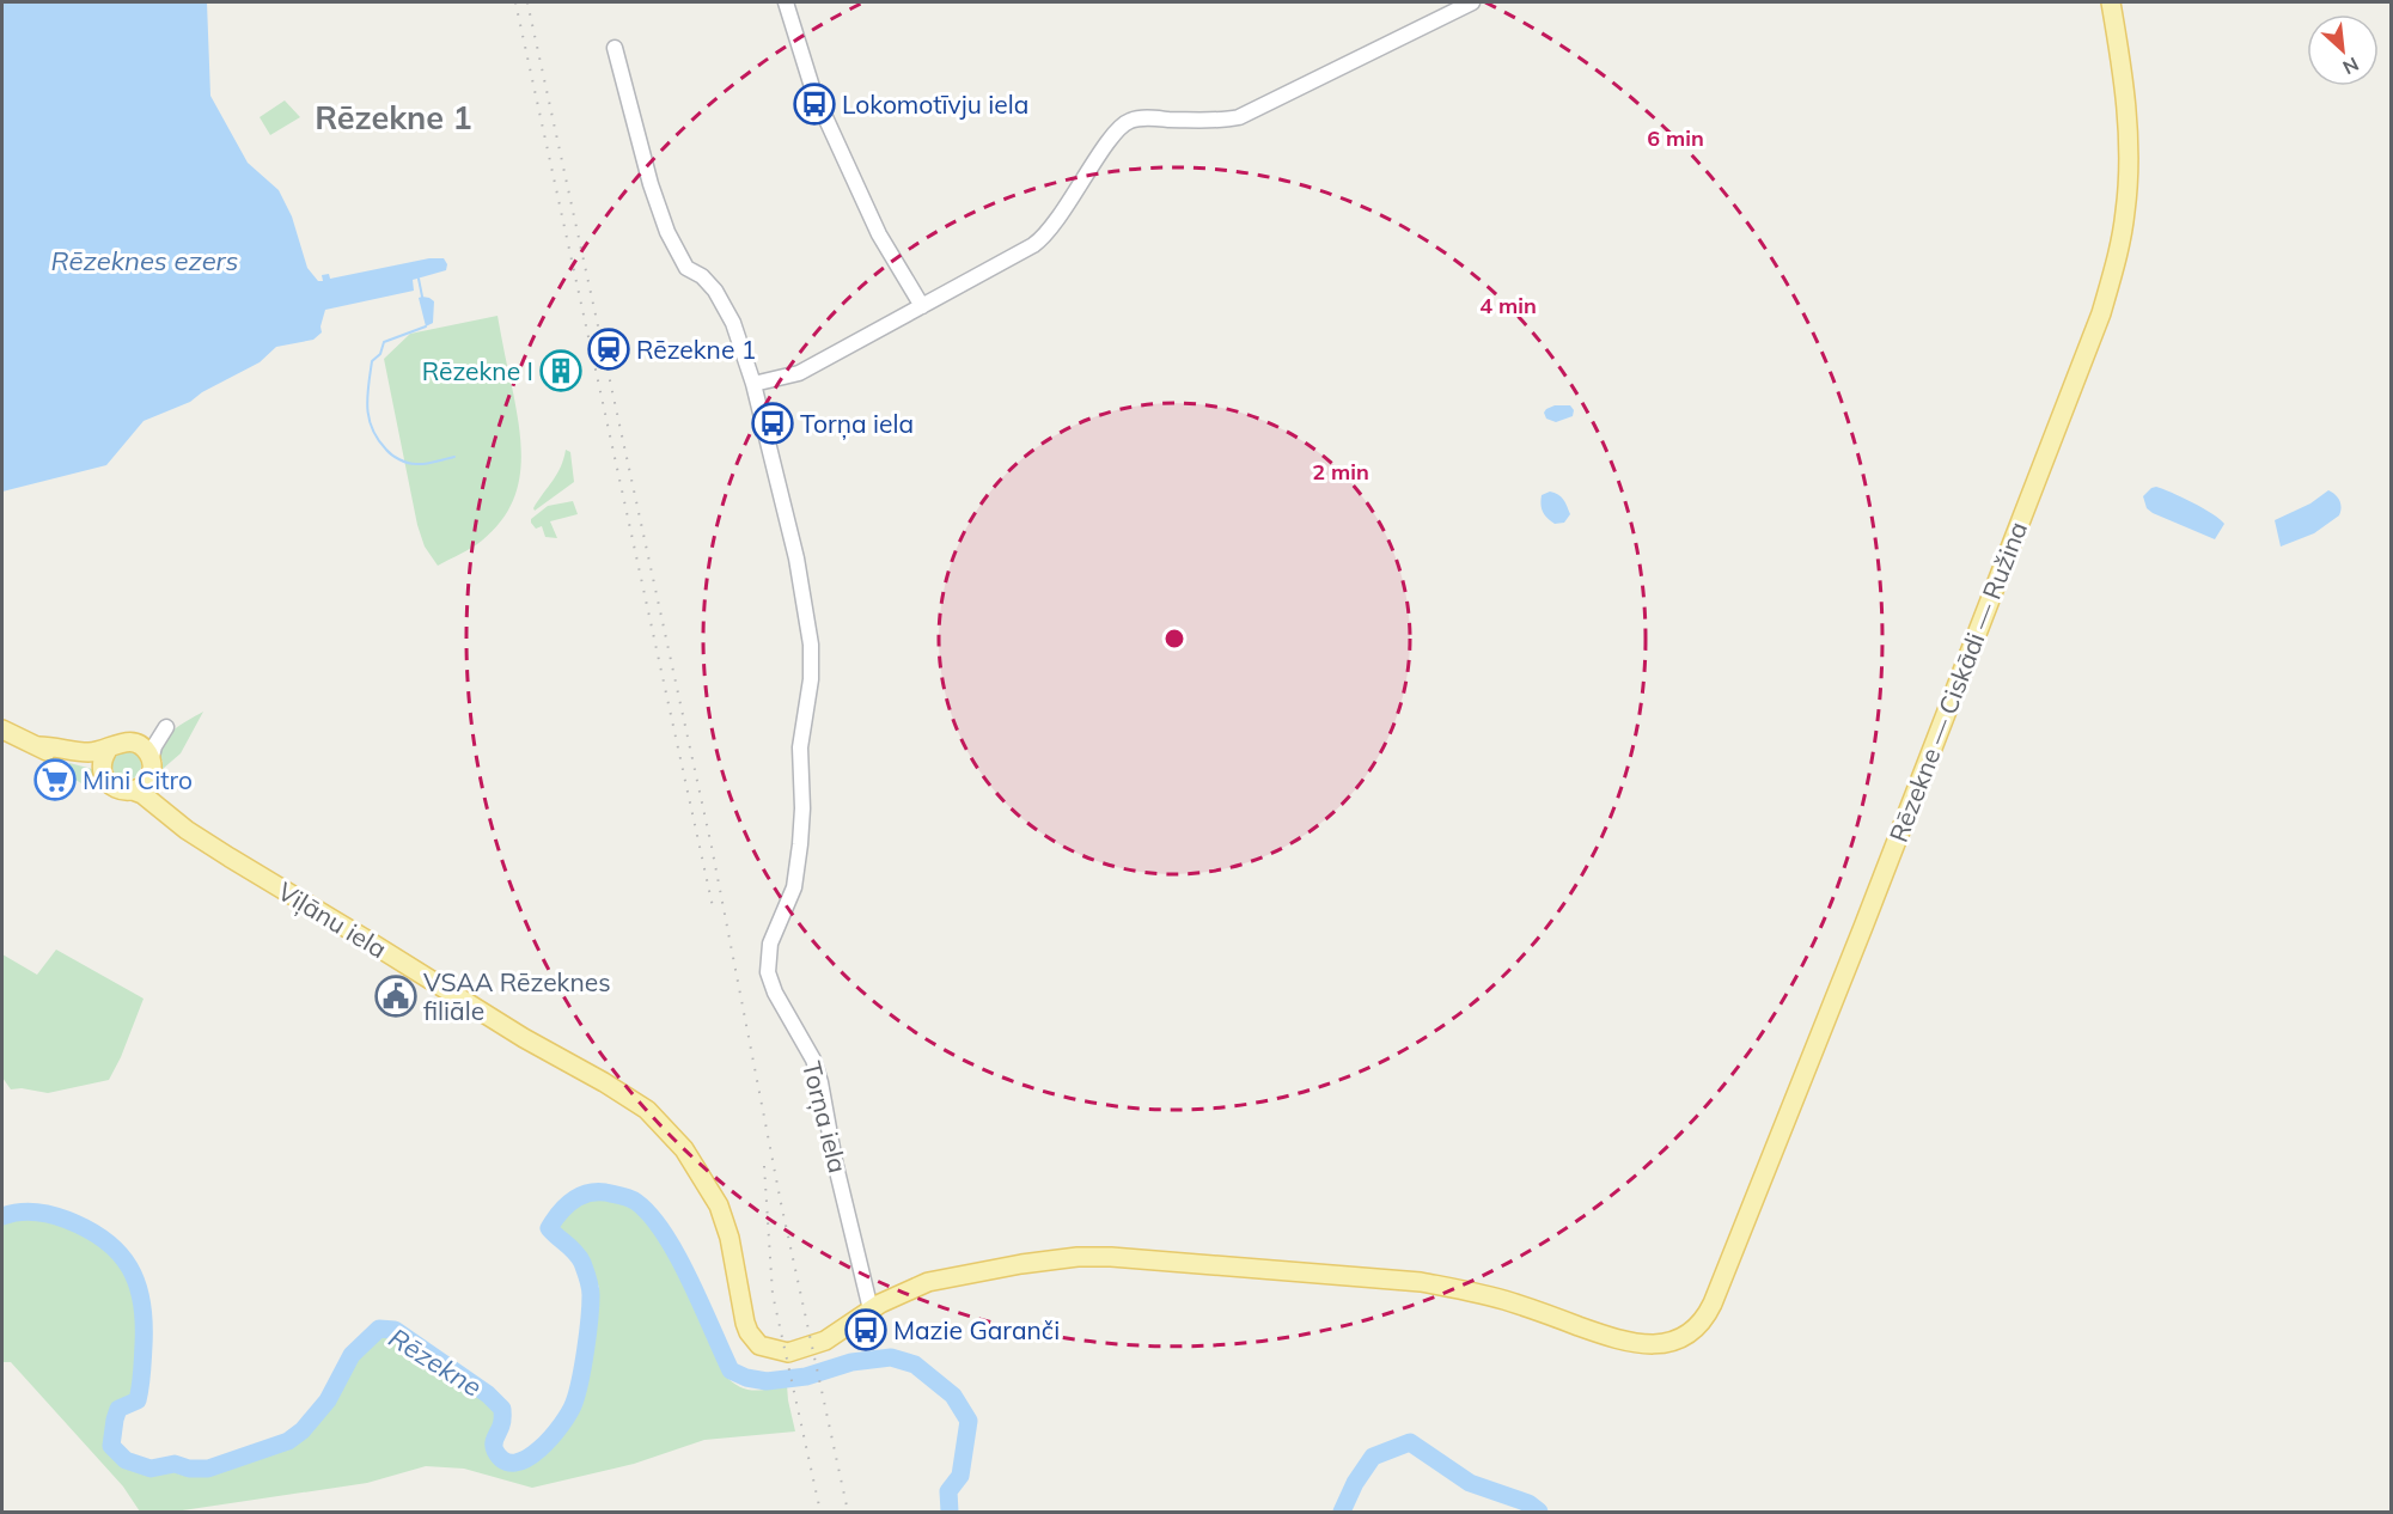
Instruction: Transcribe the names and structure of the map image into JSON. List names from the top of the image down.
{
  "streets": {
    "main road": ["Rēzekne — Ciskādi — Ružina", "Viļānu iela"],
    "street": ["Torņa iela"]
  },
  "crossings": [
    ["Rēzekne — Ciskādi — Ružina", "Viļānu iela"],
    ["Viļānu iela", "Torņa iela"]
  ],
  "districts": ["Rēzekne 1"],
  "water": ["Rēzeknes ezers", "Rēzekne"],
  "places": {
    "bus stop": ["Lokomotīvju iela", "Torņa iela", "Mazie Garanči"],
    "station": ["Rēzekne 1"],
    "building": ["Rēzekne I"],
    "supermarket": ["Mini Citro"],
    "public building": ["VSAA Rēzeknes filiāle"]
  },
  "north": "bottom right",
  "rings": ["6 min", "4 min", "2 min"]
}
